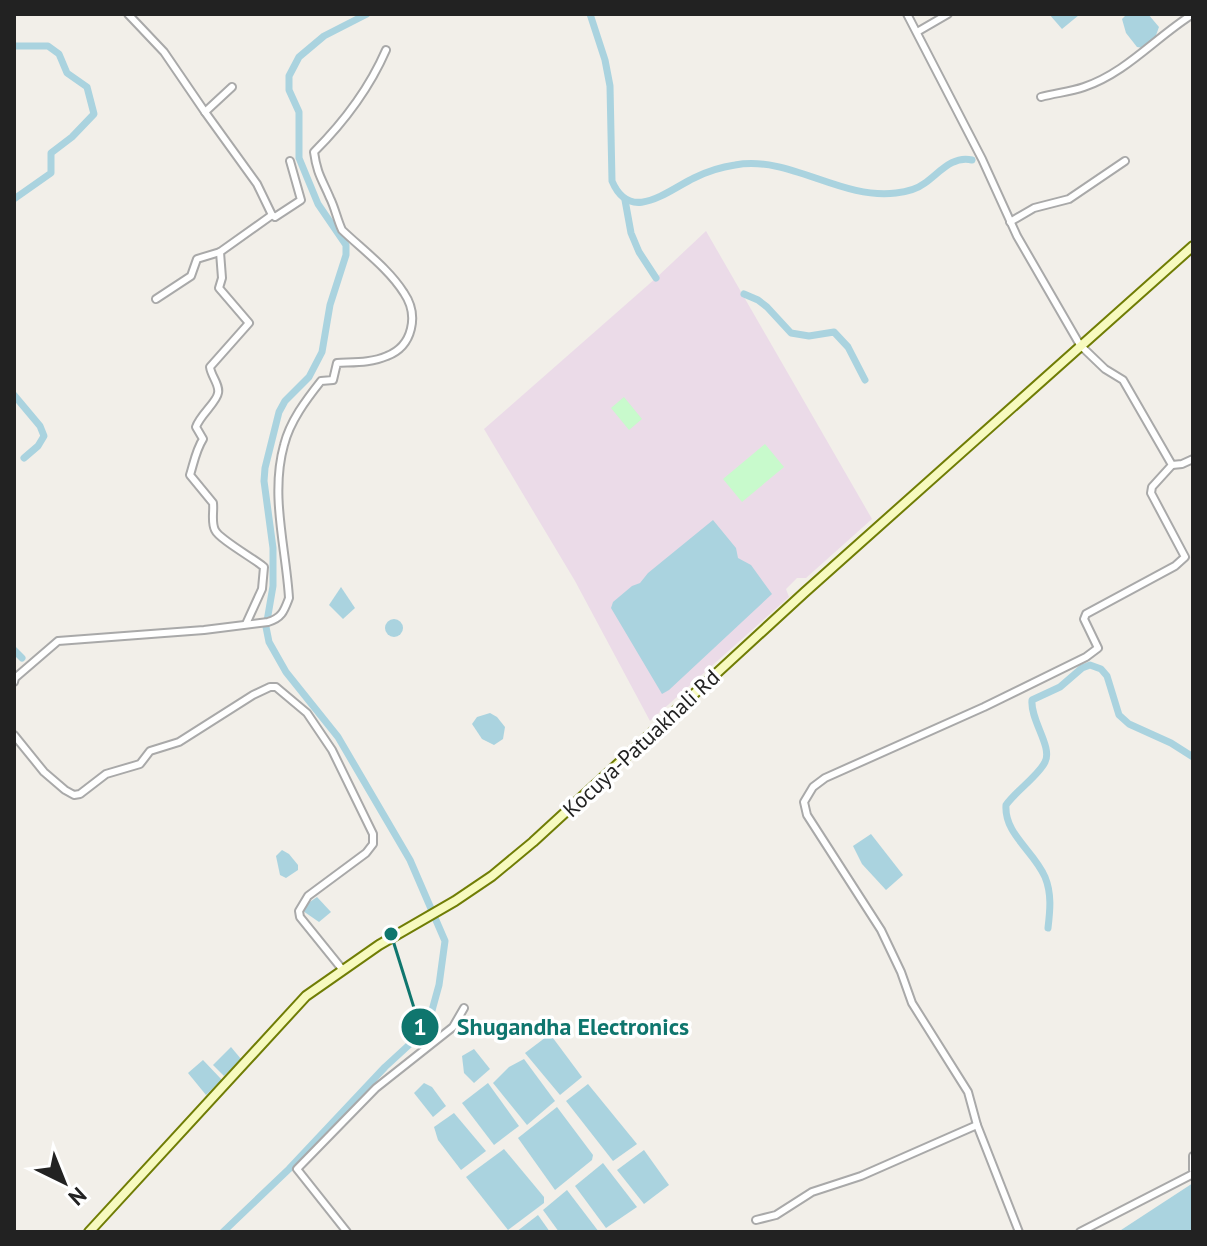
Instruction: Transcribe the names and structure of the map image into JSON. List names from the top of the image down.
{
  "streets": {
    "main road": ["Kocuya-Patuakhali Rd"]
  },
  "places": ["Shugandha Electronics"],
  "north": "bottom right"
}
